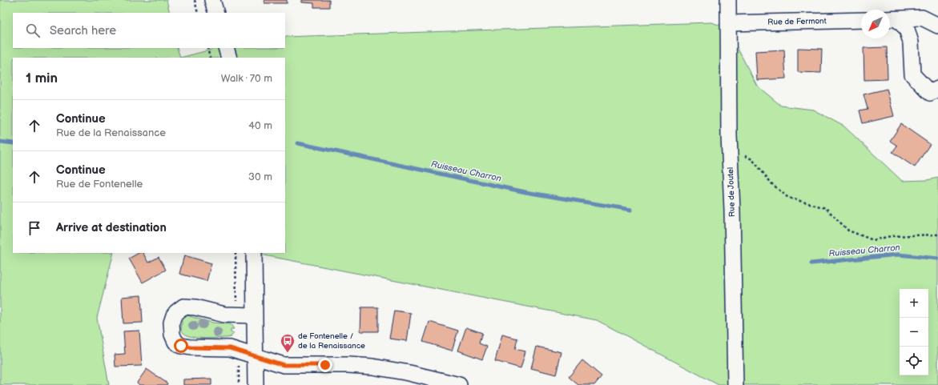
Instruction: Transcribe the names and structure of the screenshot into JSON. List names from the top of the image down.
{
  "streets": {
    "street": ["Rue de Fermont", "Rue de Joutel"]
  },
  "crossings": [
    ["Rue de Fermont", "Rue de Joutel"]
  ],
  "water": ["Ruisseau Charron"],
  "places": {
    "bus stop": ["de Fontenelle / de la Renaissance"]
  },
  "north": "bottom left",
  "page": {
    "search": "Search here",
    "heading": ["1 min", "Walk · 70 m"],
    "list": [
      ["Continue", "Rue de la Renaissance", "40 m"],
      ["Continue", "Rue de Fontenelle", "30 m"],
      "Arrive at destination"
    ],
    "map_buttons": ["+", "−"]
  }
}
